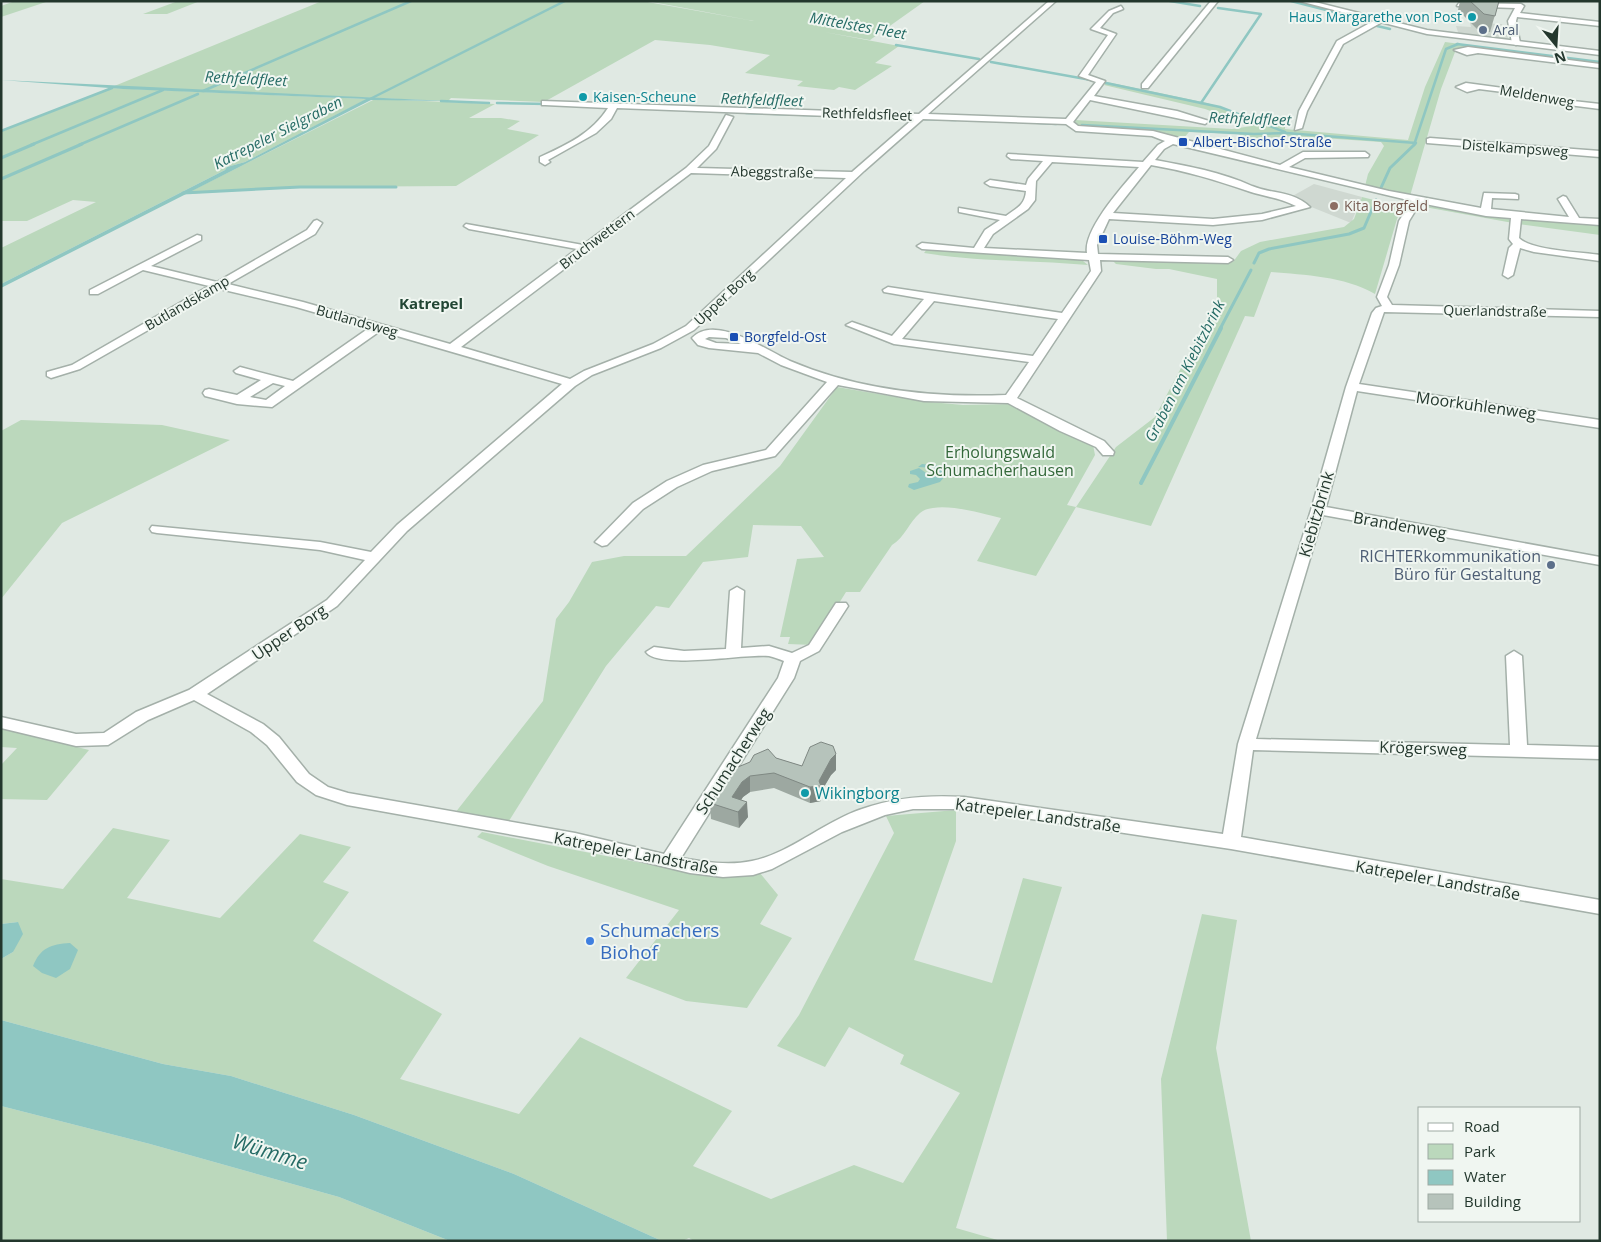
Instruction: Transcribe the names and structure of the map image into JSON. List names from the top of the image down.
{
  "streets": {
    "street": [
      "Meldenweg",
      "Rethfeldsfleet",
      "Distelkampsweg",
      "Abeggstraße",
      "Bruchwettern",
      "Upper Borg",
      "Butlandskamp",
      "Querlandstraße",
      "Butlandsweg",
      "Moorkuhlenweg",
      "Kiebitzbrink",
      "Brandenweg",
      "Krögersweg",
      "Schumacherweg",
      "Katrepeler Landstraße"
    ]
  },
  "crossings": [
    ["Rethfeldsfleet", "Upper Borg"],
    ["Abeggstraße", "Bruchwettern"],
    ["Abeggstraße", "Upper Borg"],
    ["Bruchwettern", "Butlandsweg"],
    ["Upper Borg", "Butlandsweg"],
    ["Upper Borg", "Katrepeler Landstraße"],
    ["Butlandskamp", "Butlandsweg"],
    ["Querlandstraße", "Kiebitzbrink"],
    ["Moorkuhlenweg", "Kiebitzbrink"],
    ["Kiebitzbrink", "Brandenweg"],
    ["Kiebitzbrink", "Krögersweg"],
    ["Kiebitzbrink", "Katrepeler Landstraße"],
    ["Schumacherweg", "Katrepeler Landstraße"]
  ],
  "districts": ["Katrepel"],
  "water": [
    "Mittelstes Fleet",
    "Rethfeldfleet",
    "Katrepeler Sielgraben",
    "Graben am Kiebitzbrink",
    "Wümme"
  ],
  "parks": ["Erholungswald Schumacherhausen"],
  "places": {
    "other": [
      "Haus Margarethe von Post",
      "Aral",
      "Kaisen-Scheune",
      "Kita Borgfeld",
      "RICHTERkommunikation Büro für Gestaltung",
      "Wikingborg",
      "Schumachers Biohof"
    ],
    "transit": ["Albert-Bischof-Straße", "Louise-Böhm-Weg", "Borgfeld-Ost"]
  },
  "legend": [
    "Road",
    "Park",
    "Water",
    "Building"
  ],
  "north": "bottom"
}
